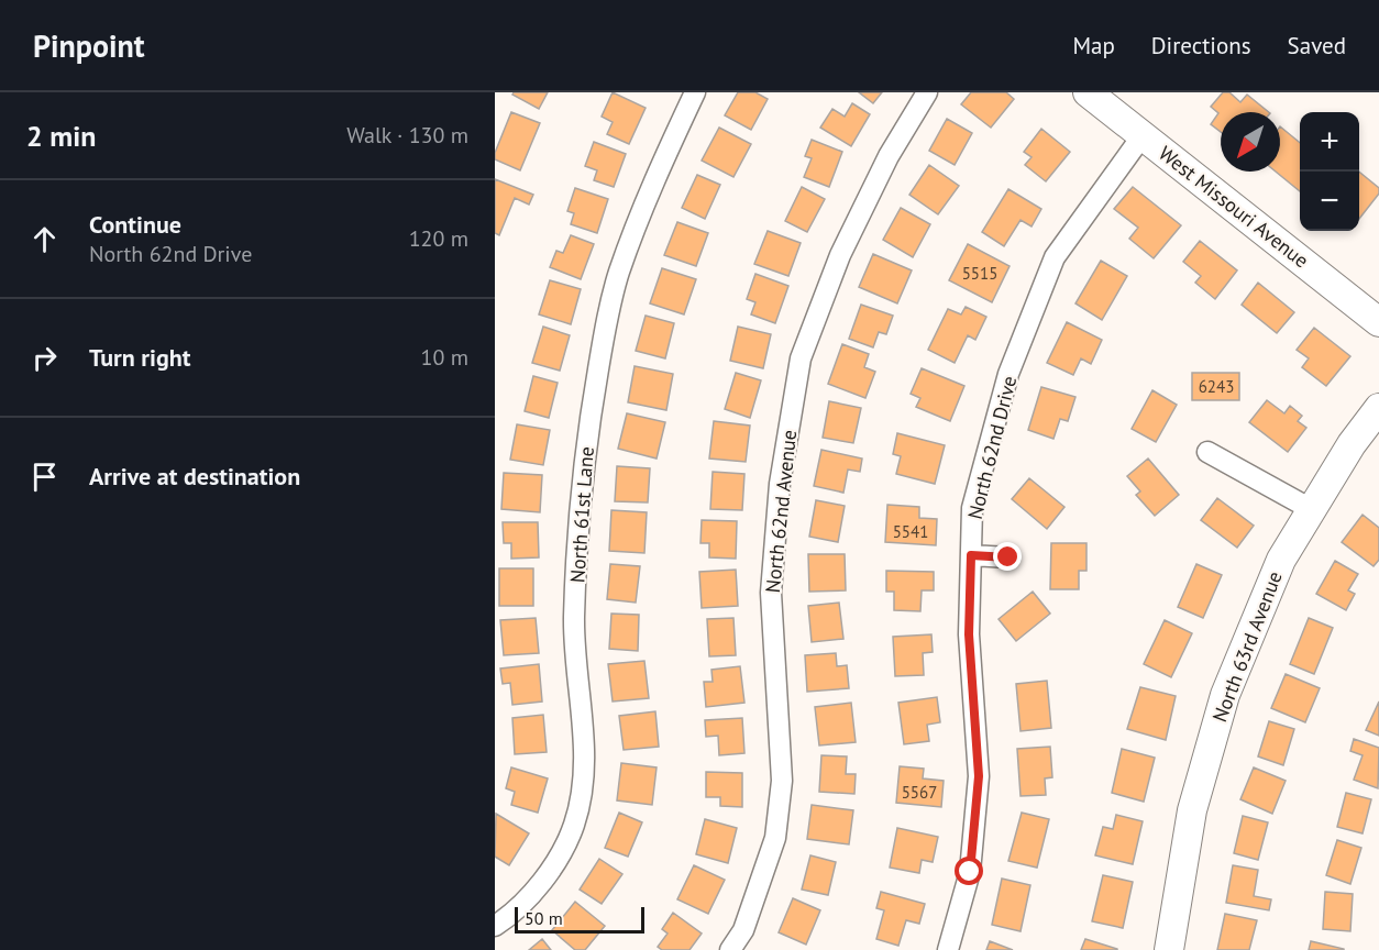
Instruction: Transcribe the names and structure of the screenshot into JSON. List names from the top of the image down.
{
  "streets": {
    "street": [
      "West Missouri Avenue",
      "North 62nd Drive",
      "North 62nd Avenue",
      "North 61st Lane",
      "North 63rd Avenue"
    ]
  },
  "crossings": [
    ["West Missouri Avenue", "North 62nd Drive"]
  ],
  "house_numbers": [
    "5515",
    "6243",
    "5541",
    "5567"
  ],
  "scale_bar": "50 m",
  "north": "bottom left",
  "page": {
    "header": "Pinpoint",
    "nav": ["Map", "Directions", "Saved"],
    "heading": ["2 min", "Walk · 130 m"],
    "map_buttons": ["+", "−"],
    "list": [
      ["Continue", "North 62nd Drive", "120 m"],
      ["Turn right", "10 m"],
      "Arrive at destination"
    ],
    "scale": "50 m"
  }
}
